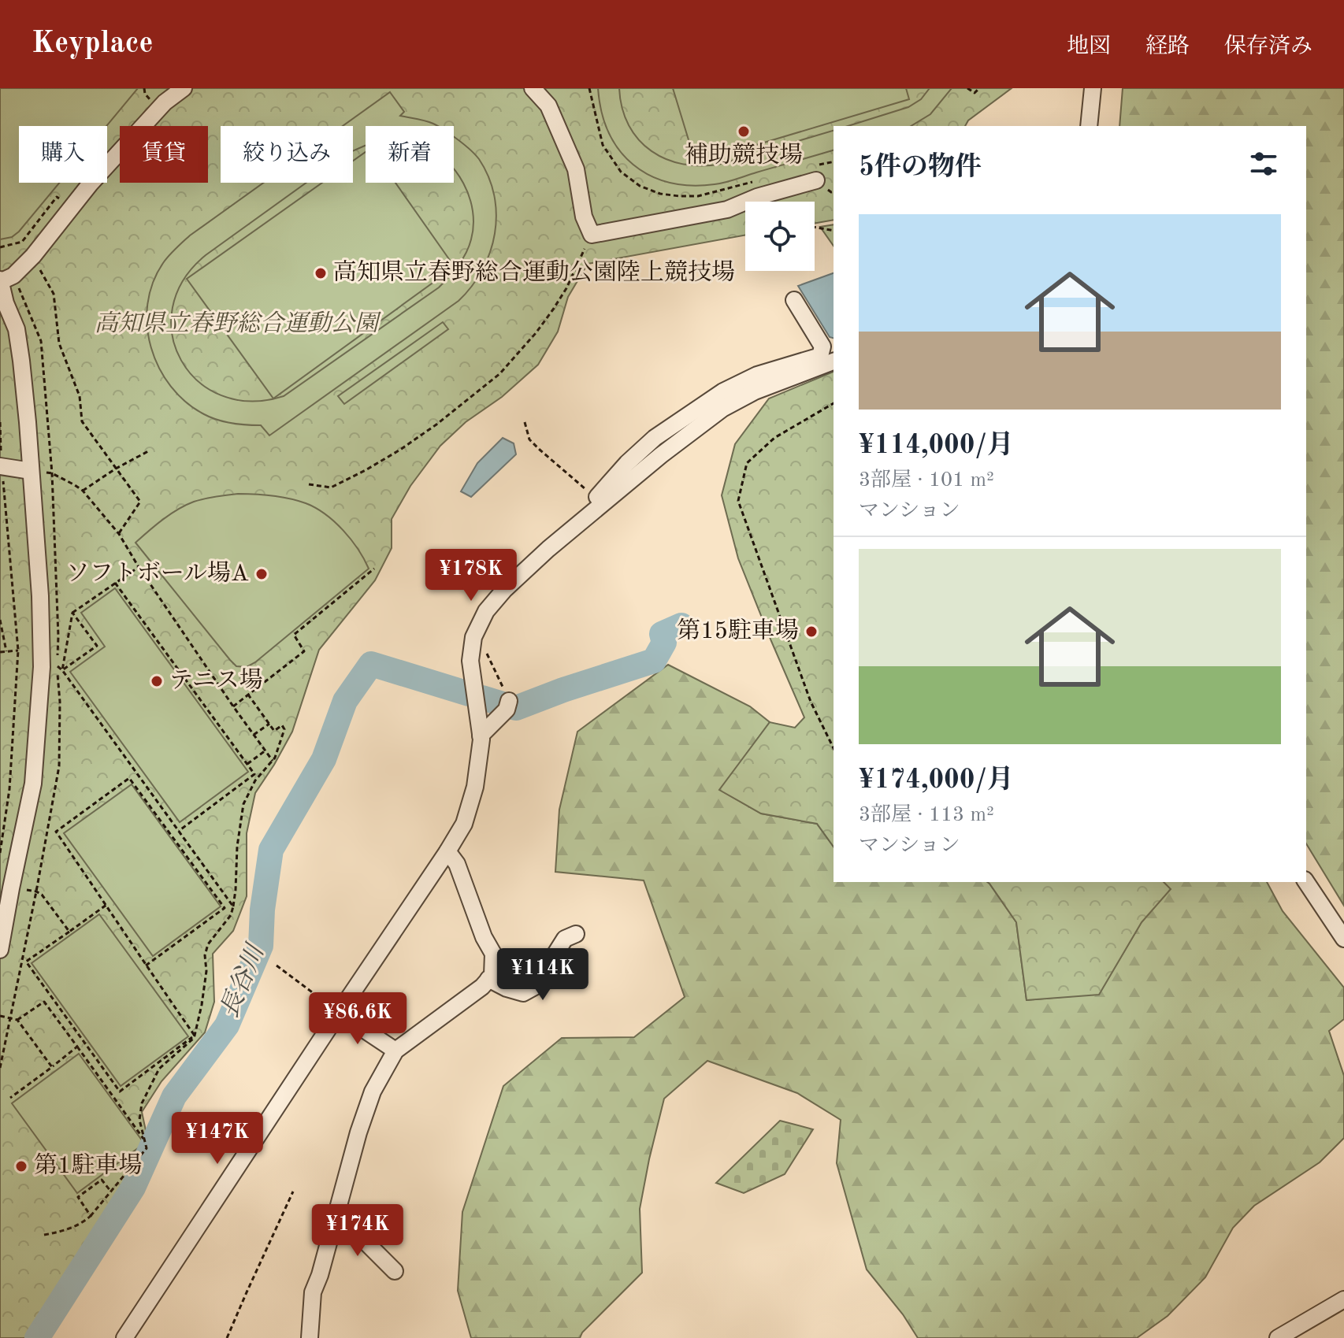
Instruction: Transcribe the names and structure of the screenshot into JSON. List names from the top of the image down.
{
  "water": ["長谷川"],
  "parks": ["高知県立春野総合運動公園"],
  "places": [
    "補助競技場",
    "高知県立春野総合運動公園陸上競技場",
    "ソフトボール場A",
    "第15駐車場",
    "テニス場",
    "第1駐車場"
  ],
  "page": {
    "header": "Keyplace",
    "nav": ["地図", "経路", "保存済み"],
    "chip": [
      "購入",
      "賃貸",
      "絞り込み",
      "新着"
    ],
    "heading": "5件の物件",
    "list": [
      {
        "name": "¥114,000/月",
        "note": "3部屋 · 101 m² · マンション"
      },
      {
        "name": "¥174,000/月",
        "note": "3部屋 · 113 m² · マンション"
      }
    ],
    "price": [
      "¥178K",
      "¥114K",
      "¥86.6K",
      "¥147K",
      "¥174K"
    ]
  }
}
